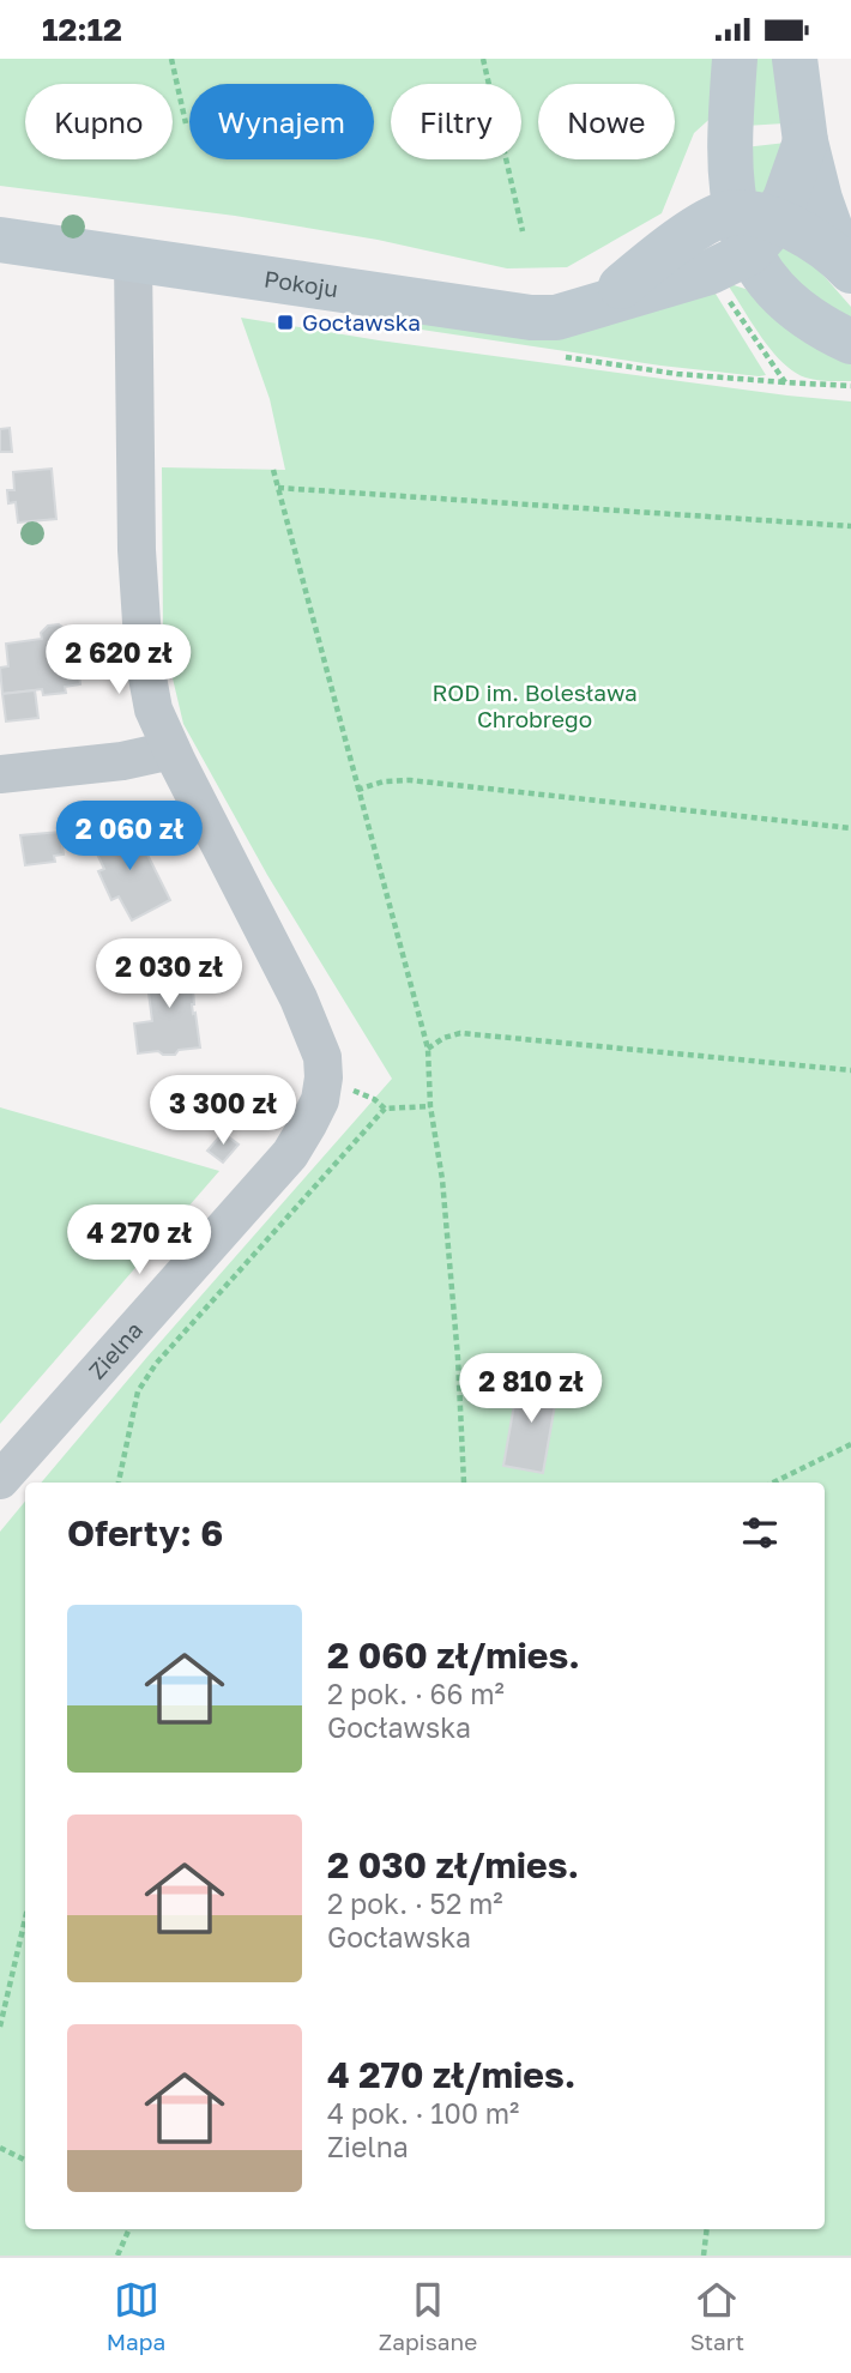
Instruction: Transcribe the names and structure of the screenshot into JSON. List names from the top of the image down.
{
  "streets": {
    "street": ["Pokoju", "Zielna"]
  },
  "parks": ["ROD im. Bolesława Chrobrego"],
  "places": {
    "transit": ["Gocławska"]
  },
  "page": {
    "status": "12:12",
    "chip": [
      "Kupno",
      "Wynajem",
      "Filtry",
      "Nowe"
    ],
    "price": [
      "2 620 zł",
      "2 060 zł",
      "2 030 zł",
      "3 300 zł",
      "4 270 zł",
      "2 810 zł"
    ],
    "heading": "Oferty: 6",
    "list": [
      {
        "name": "2 060 zł/mies.",
        "note": "2 pok. · 66 m² · Gocławska"
      },
      {
        "name": "2 030 zł/mies.",
        "note": "2 pok. · 52 m² · Gocławska"
      },
      {
        "name": "4 270 zł/mies.",
        "note": "4 pok. · 100 m² · Zielna"
      }
    ],
    "tabs": ["Mapa", "Zapisane", "Start"]
  }
}
